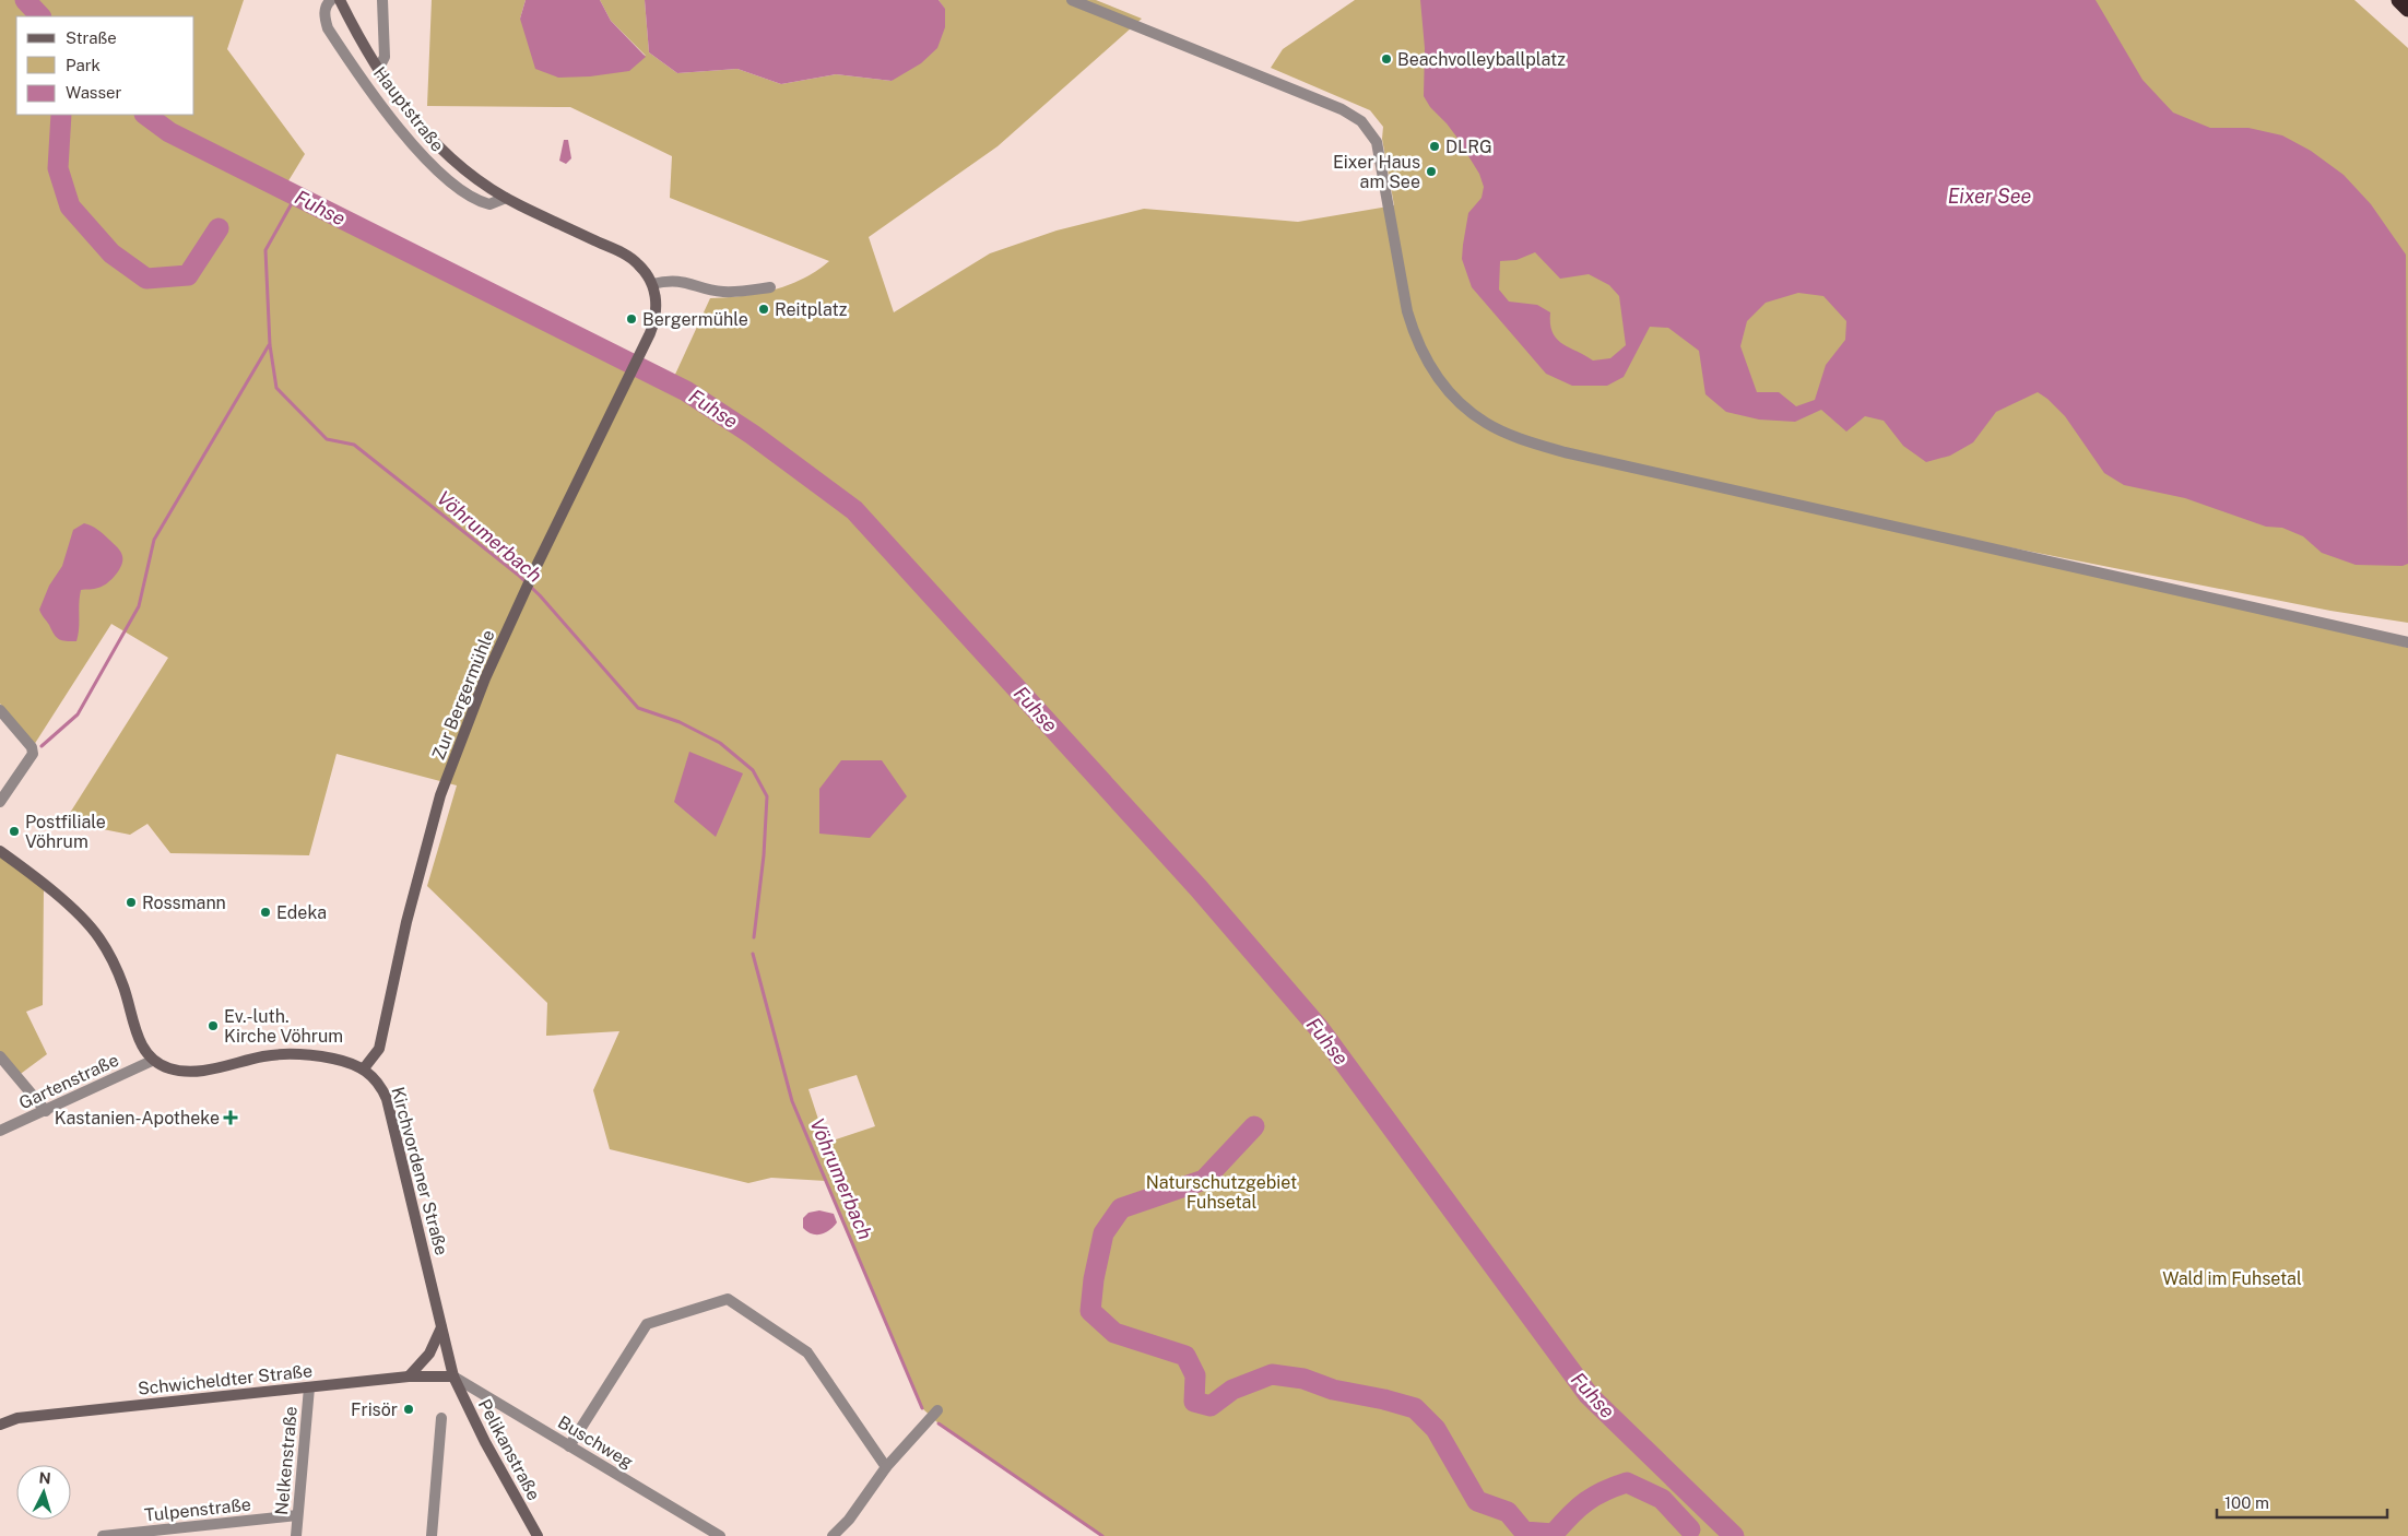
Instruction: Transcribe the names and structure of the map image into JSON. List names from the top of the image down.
{
  "streets": {
    "street": [
      "Hauptstraße",
      "Zur Bergermühle",
      "Gartenstraße",
      "Kirchvordener Straße",
      "Schwicheldter Straße",
      "Buschweg",
      "Pelikanstraße",
      "Nelkenstraße",
      "Tulpenstraße"
    ]
  },
  "crossings": [
    ["Hauptstraße", "Zur Bergermühle"],
    ["Zur Bergermühle", "Kirchvordener Straße"],
    ["Gartenstraße", "Kirchvordener Straße"],
    ["Kirchvordener Straße", "Schwicheldter Straße"],
    ["Kirchvordener Straße", "Buschweg"],
    ["Kirchvordener Straße", "Pelikanstraße"],
    ["Schwicheldter Straße", "Buschweg"],
    ["Schwicheldter Straße", "Pelikanstraße"],
    ["Schwicheldter Straße", "Nelkenstraße"],
    ["Buschweg", "Pelikanstraße"],
    ["Nelkenstraße", "Tulpenstraße"]
  ],
  "water": ["Eixer See", "Fuhse", "Vöhrumerbach"],
  "parks": ["Naturschutzgebiet Fuhsetal", "Wald im Fuhsetal"],
  "places": {
    "other": [
      "Beachvolleyballplatz",
      "DLRG",
      "Eixer Haus am See",
      "Reitplatz",
      "Bergermühle",
      "Postfiliale Vöhrum",
      "Rossmann",
      "Edeka",
      "Ev.-luth. Kirche Vöhrum",
      "Frisör"
    ],
    "health": ["Kastanien-Apotheke"]
  },
  "legend": ["Straße", "Park", "Wasser"],
  "scale_bar": "100 m",
  "north": "top"
}
